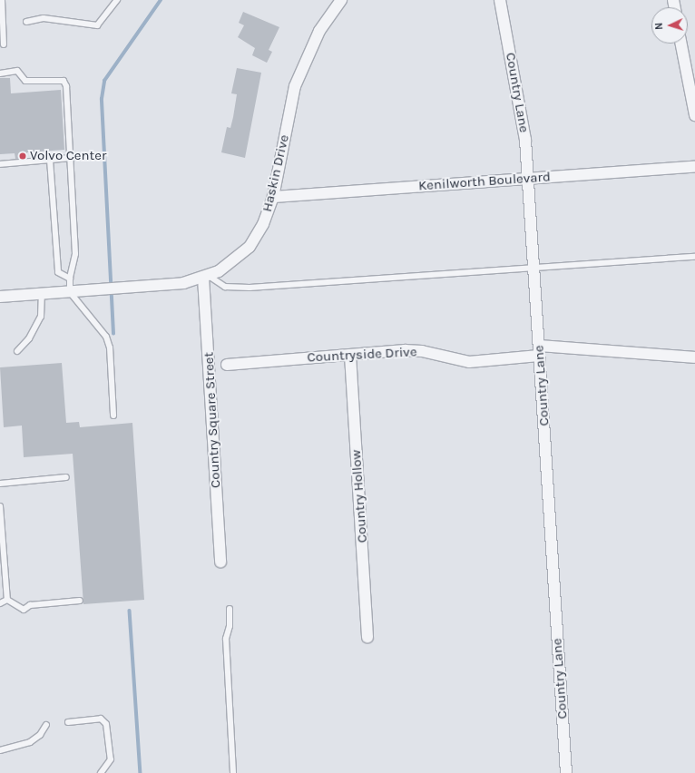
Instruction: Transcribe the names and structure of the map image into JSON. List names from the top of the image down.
{
  "streets": {
    "street": [
      "Country Lane",
      "Haskin Drive",
      "Kenilworth Boulevard",
      "Countryside Drive",
      "Country Square Street",
      "Country Hollow"
    ]
  },
  "crossings": [
    ["Country Lane", "Kenilworth Boulevard"],
    ["Country Lane", "Countryside Drive"],
    ["Haskin Drive", "Kenilworth Boulevard"],
    ["Haskin Drive", "Country Square Street"],
    ["Countryside Drive", "Country Hollow"]
  ],
  "places": ["Volvo Center"],
  "north": "left"
}
